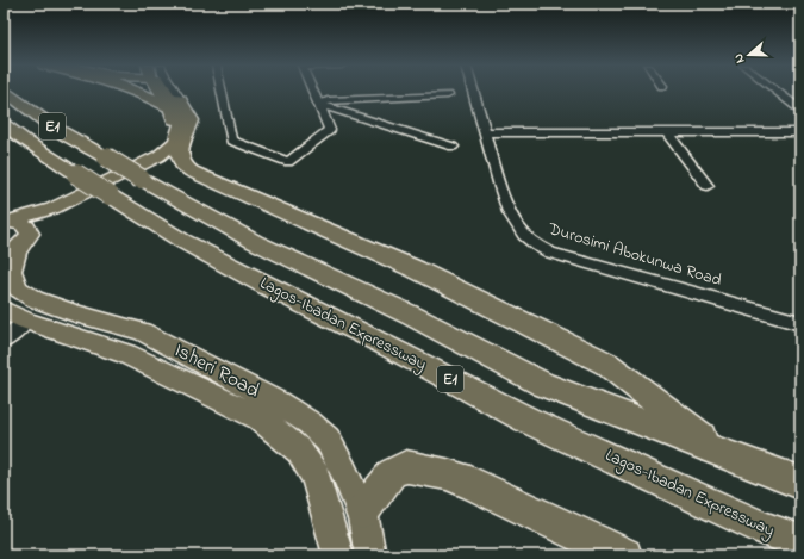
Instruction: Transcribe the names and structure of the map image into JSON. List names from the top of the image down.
{
  "streets": {
    "highway": ["E1", "Lagos-Ibadan Expressway"],
    "main road": ["Isheri Road"],
    "street": ["Durosimi Abokunwa Road"]
  },
  "north": "left"
}
